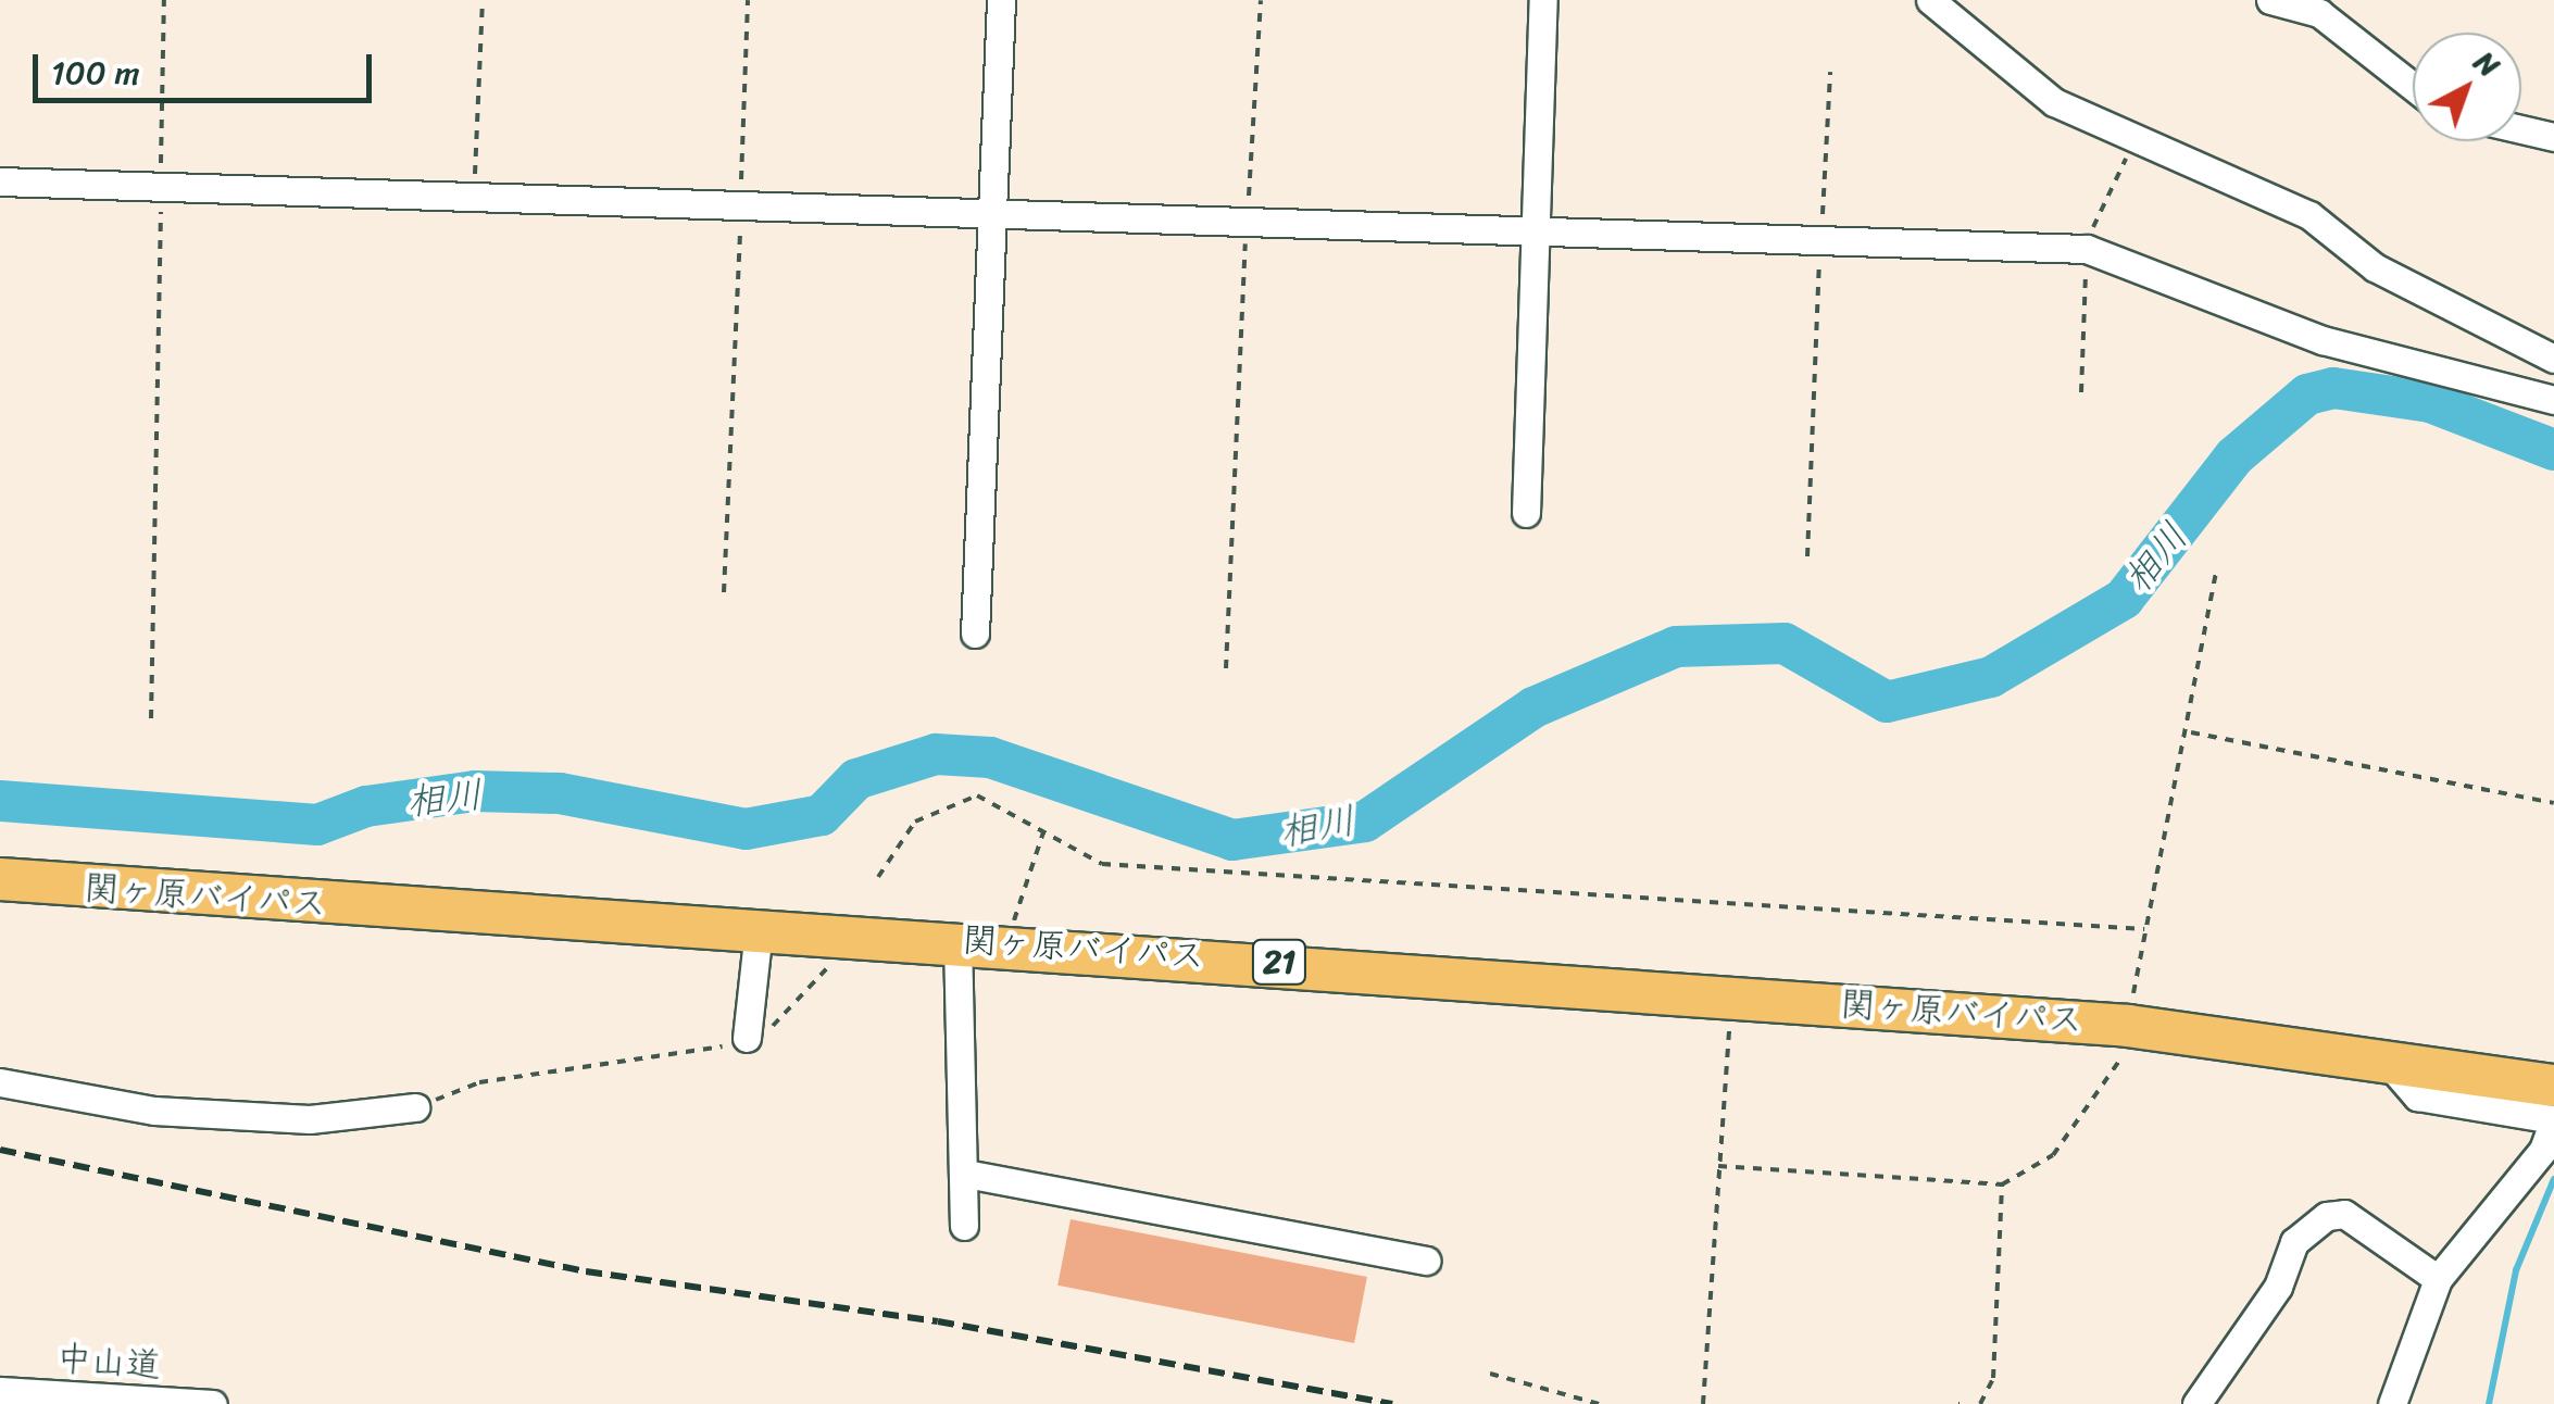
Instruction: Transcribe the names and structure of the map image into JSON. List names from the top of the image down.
{
  "streets": {
    "highway": ["関ヶ原バイパス", "21"],
    "street": ["中山道"]
  },
  "water": ["相川"],
  "scale_bar": "100 m",
  "north": "top right"
}
